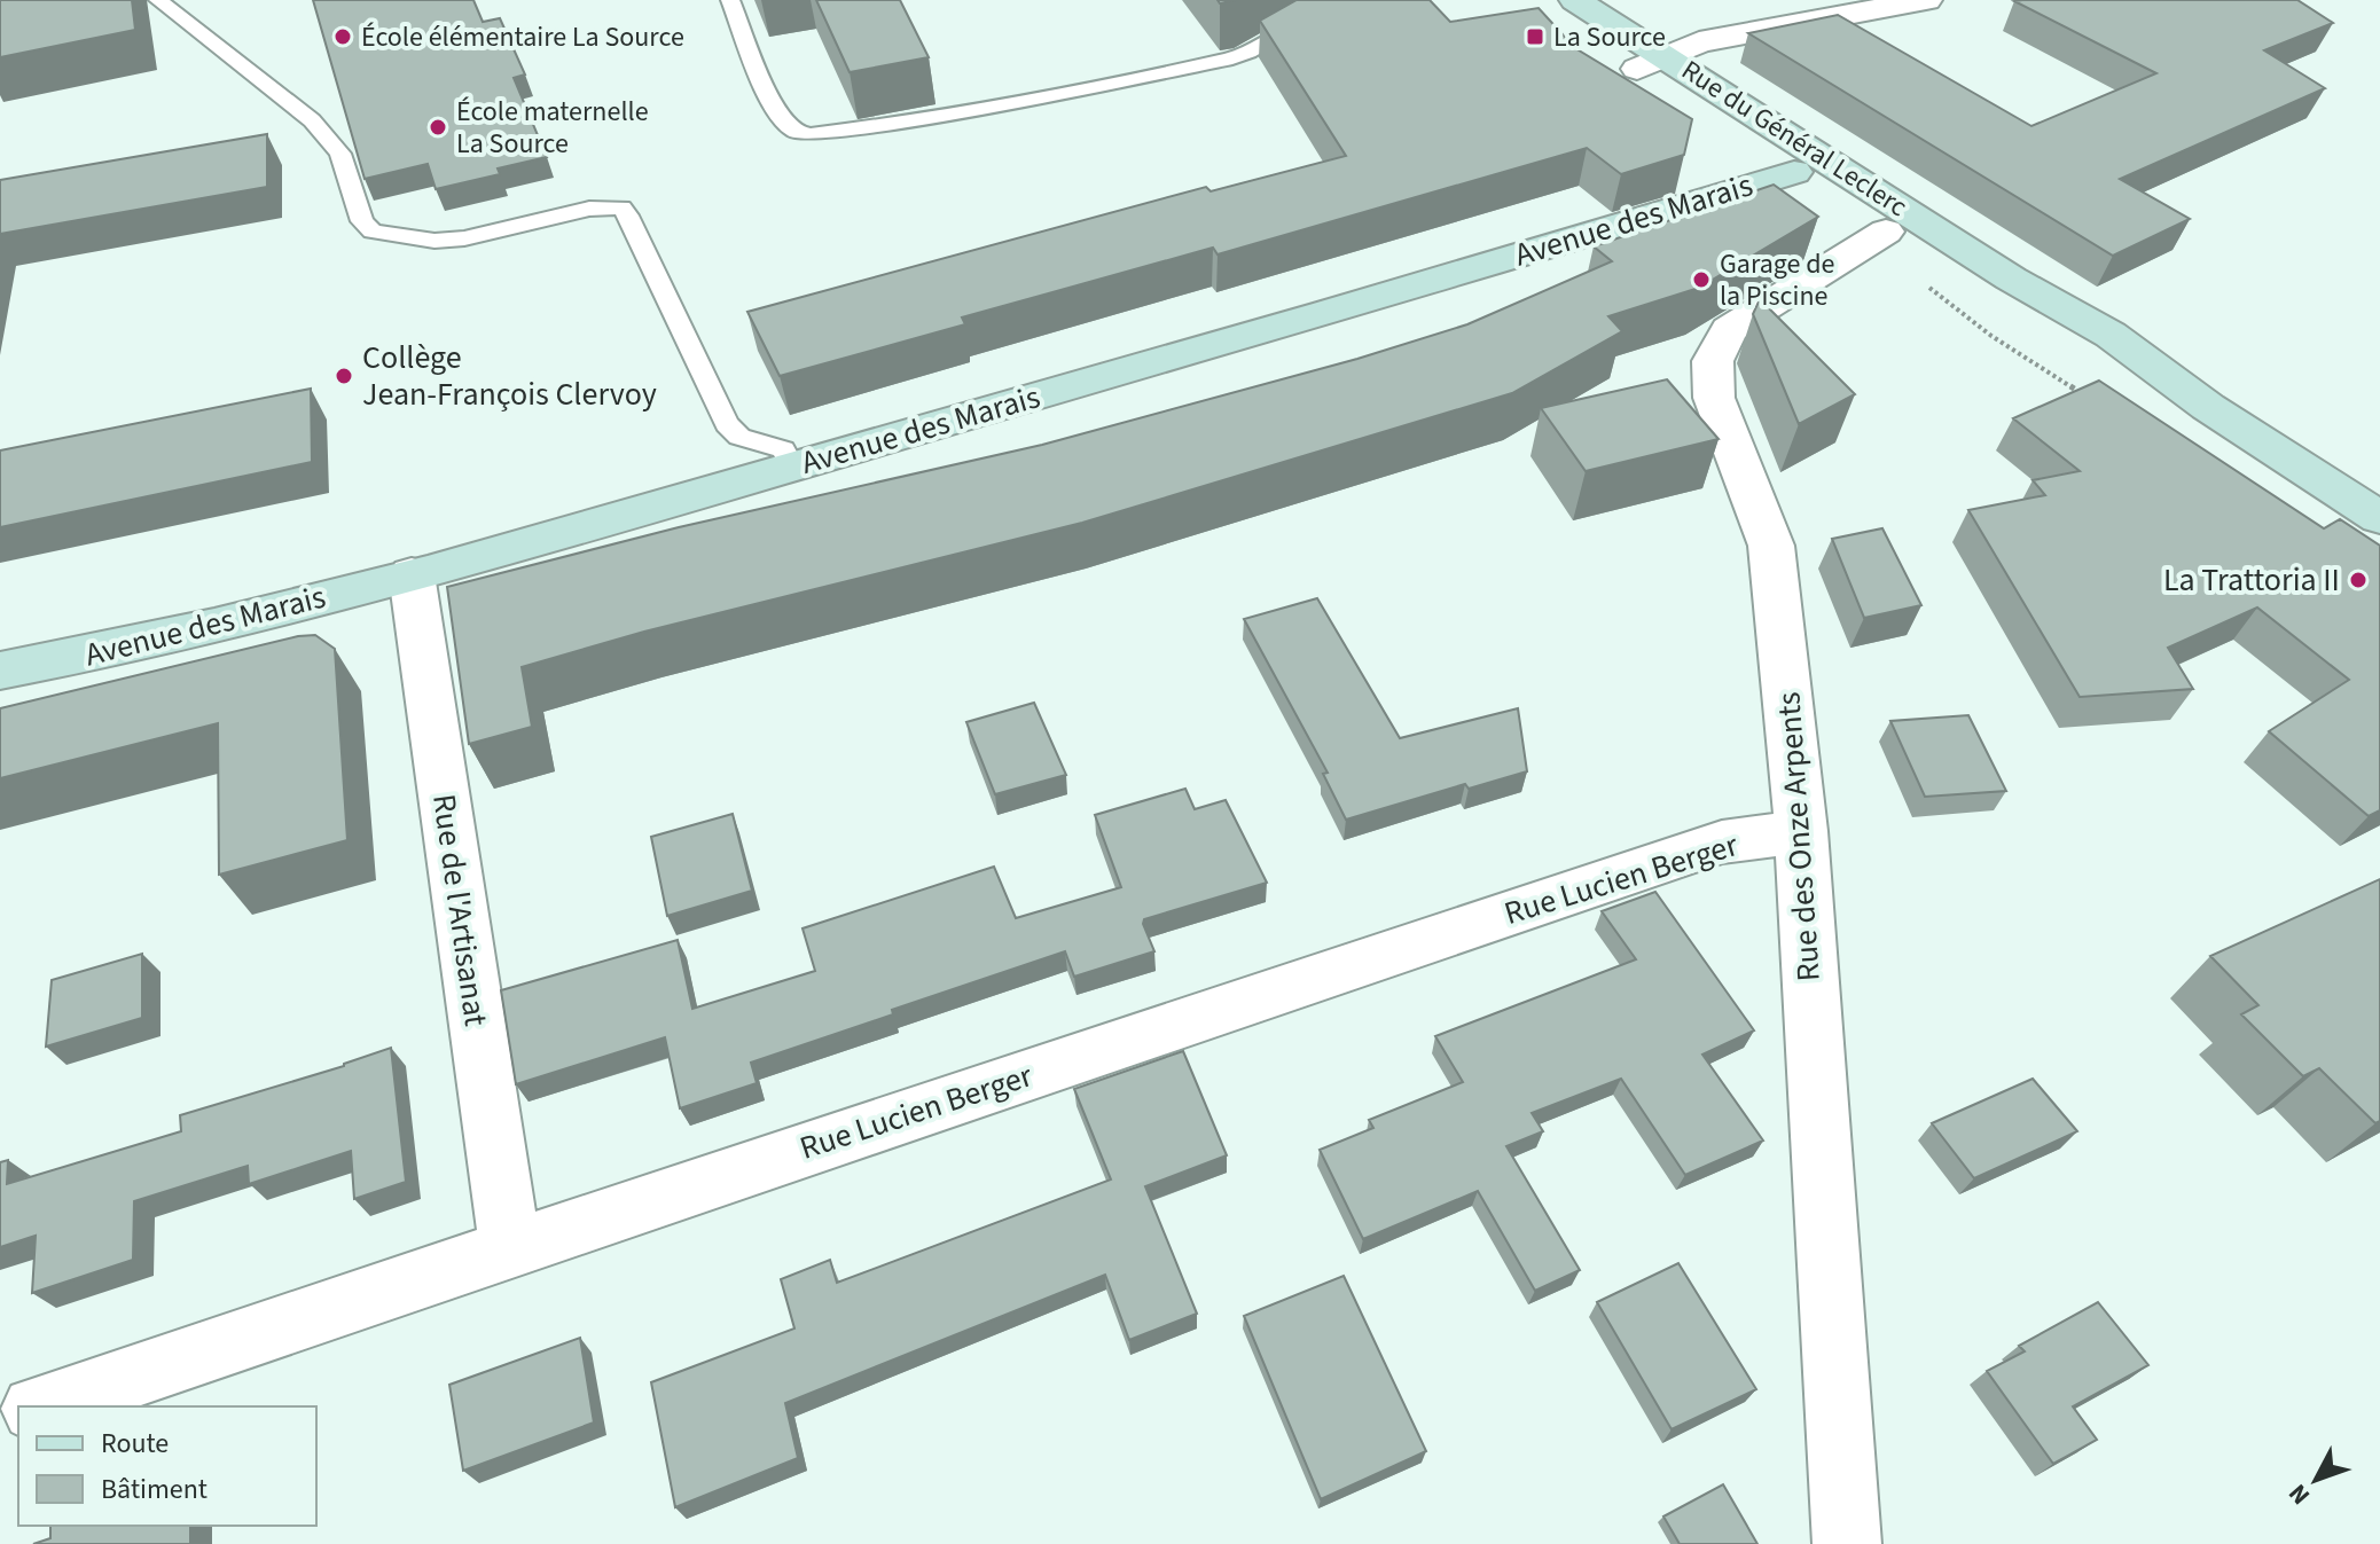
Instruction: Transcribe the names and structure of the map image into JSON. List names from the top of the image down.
{
  "streets": {
    "street": [
      "Rue du Général Leclerc",
      "Avenue des Marais",
      "Rue des Onze Arpents",
      "Rue Lucien Berger",
      "Rue de l'Artisanat"
    ]
  },
  "crossings": [
    ["Rue du Général Leclerc", "Avenue des Marais"],
    ["Rue du Général Leclerc", "Rue des Onze Arpents"],
    ["Avenue des Marais", "Rue de l'Artisanat"],
    ["Rue des Onze Arpents", "Rue Lucien Berger"],
    ["Rue Lucien Berger", "Rue de l'Artisanat"]
  ],
  "places": {
    "other": [
      "École élémentaire La Source",
      "École maternelle La Source",
      "Garage de la Piscine",
      "Collège Jean-François Clervoy",
      "La Trattoria II"
    ],
    "transit": ["La Source"]
  },
  "legend": ["Route", "Bâtiment"],
  "north": "bottom left"
}
